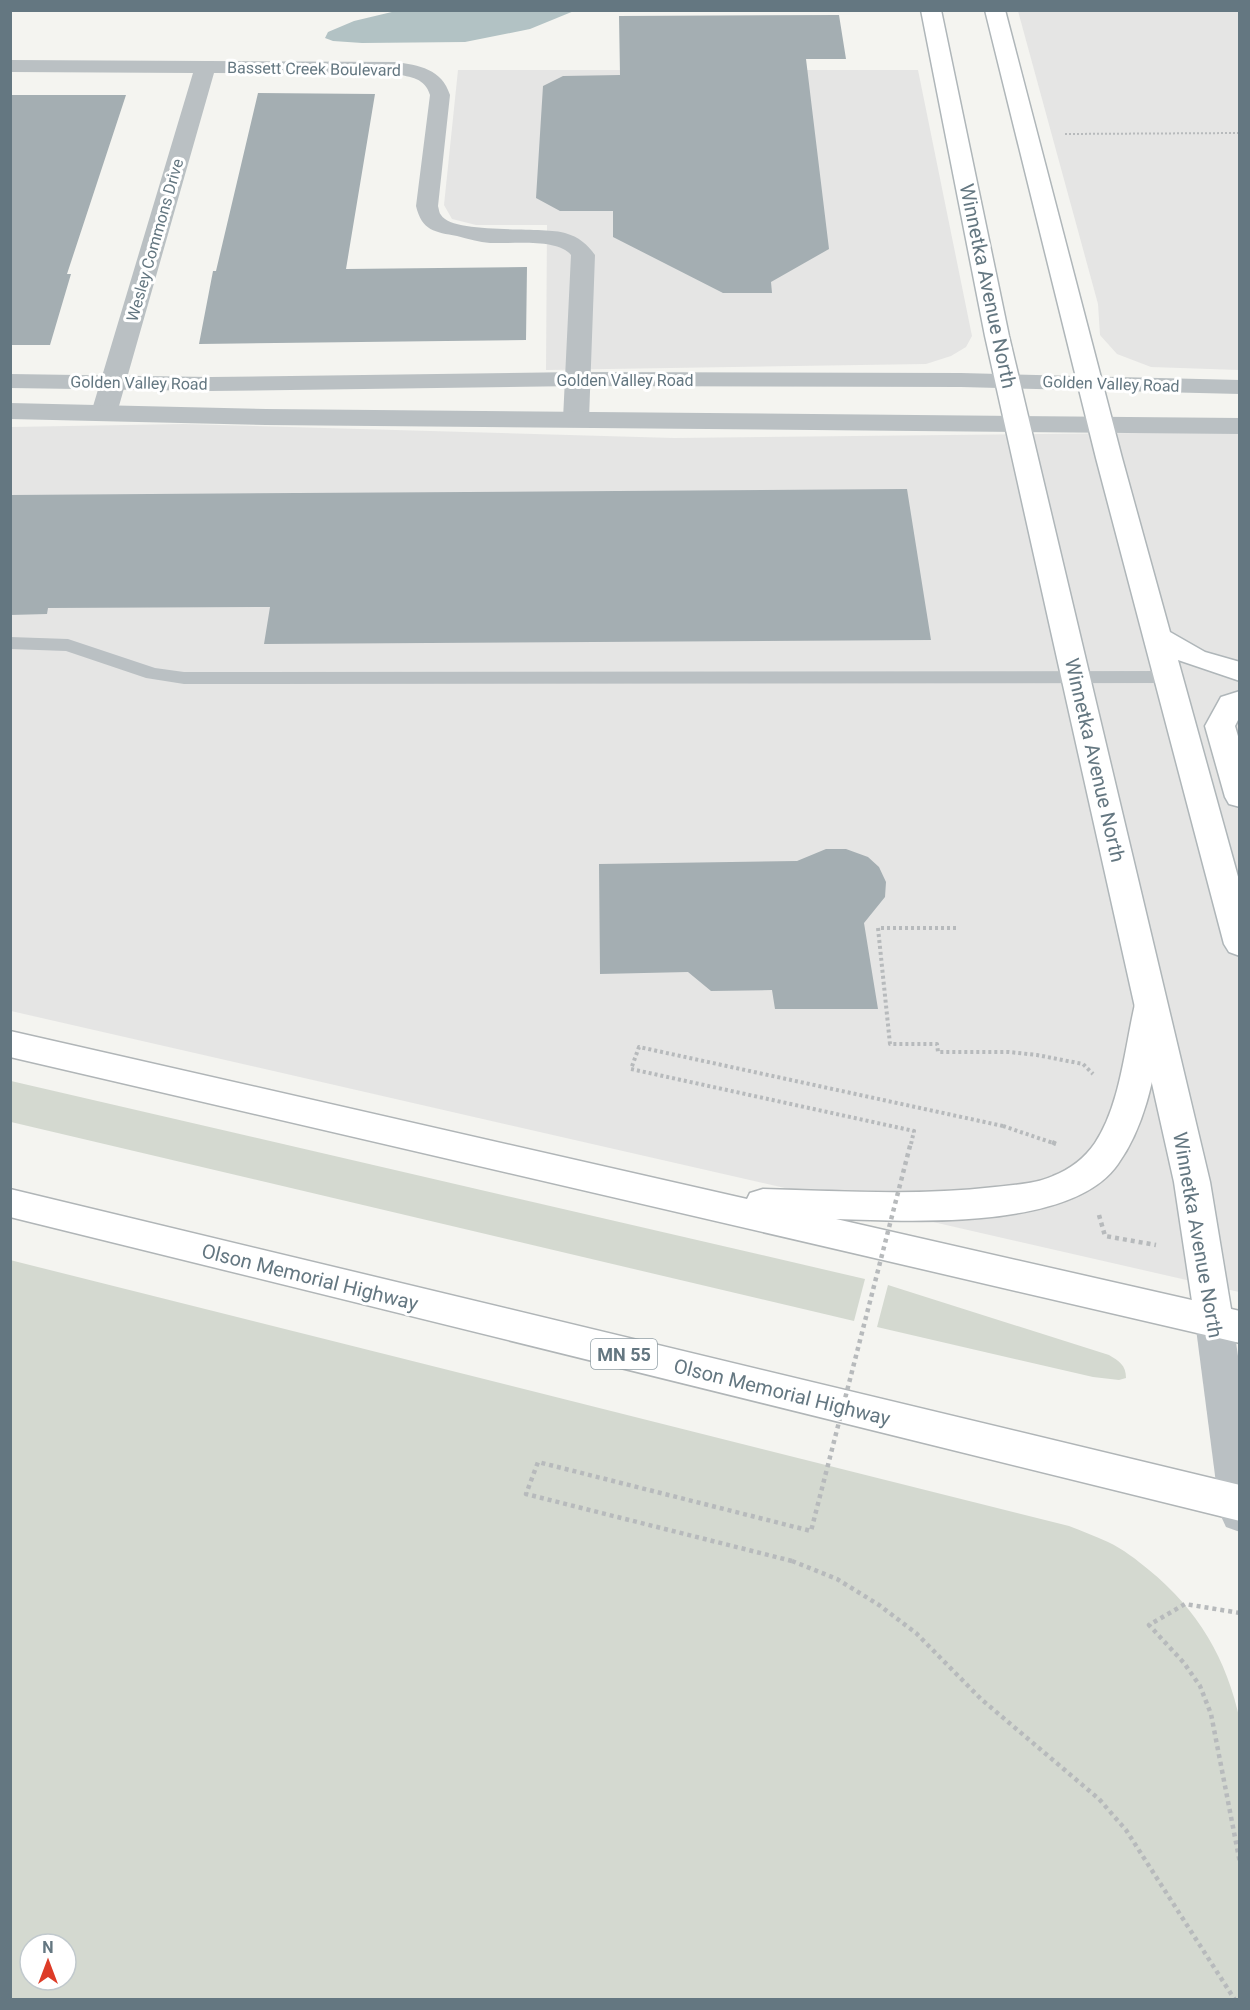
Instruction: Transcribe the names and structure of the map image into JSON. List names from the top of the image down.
{
  "streets": {
    "main road": ["Winnetka Avenue North", "Olson Memorial Highway", "MN 55"],
    "street": ["Bassett Creek Boulevard", "Wesley Commons Drive", "Golden Valley Road"]
  },
  "crossings": [
    ["Bassett Creek Boulevard", "Wesley Commons Drive"],
    ["Bassett Creek Boulevard", "Golden Valley Road"],
    ["Wesley Commons Drive", "Golden Valley Road"],
    ["Winnetka Avenue North", "Golden Valley Road"],
    ["Winnetka Avenue North", "Olson Memorial Highway"]
  ],
  "north": "top"
}
